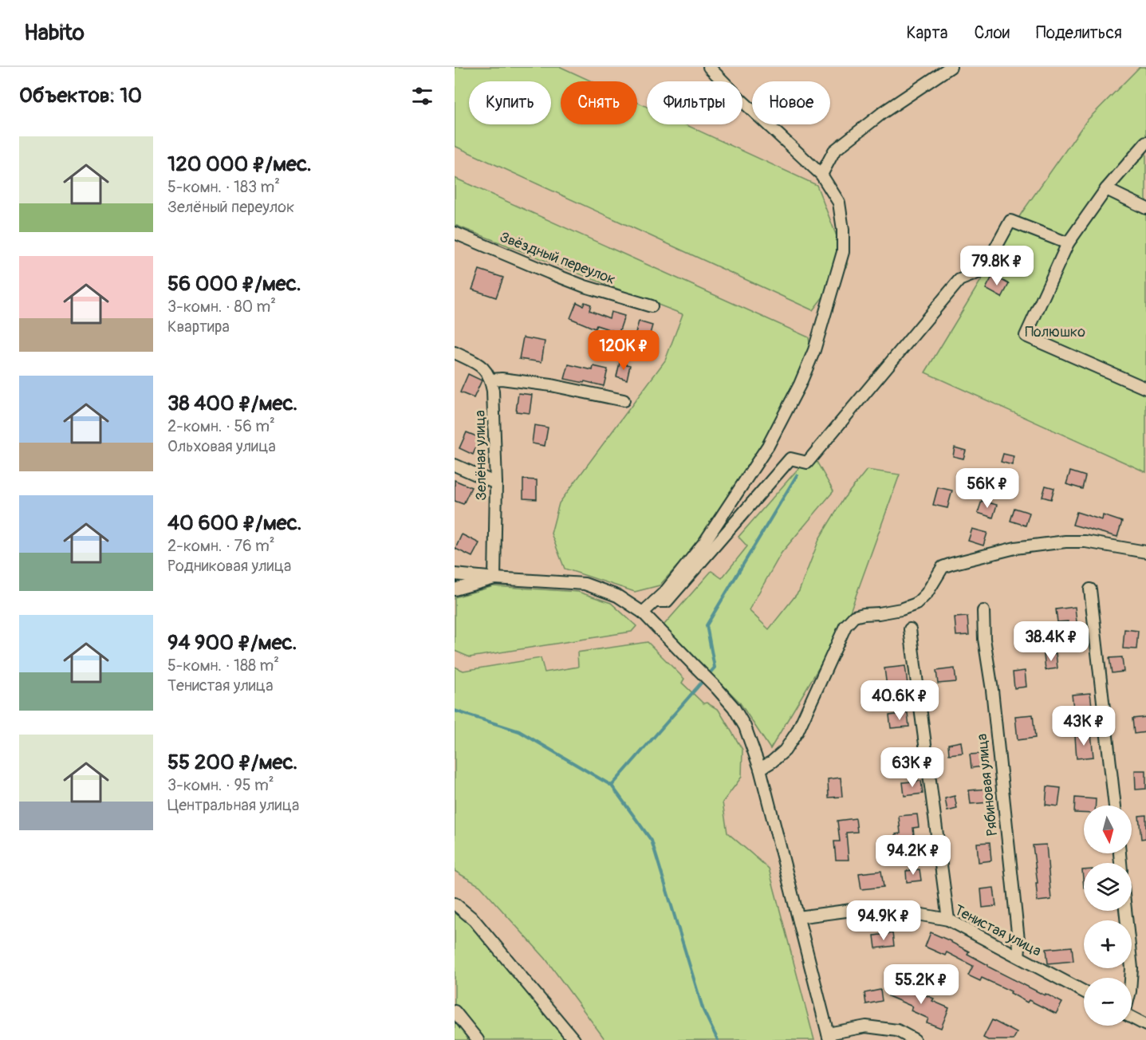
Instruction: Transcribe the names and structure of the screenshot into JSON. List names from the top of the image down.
{
  "streets": {
    "street": [
      "Звёздный переулок",
      "Зелёная улица",
      "Рябиновая улица",
      "Тенистая улица"
    ]
  },
  "crossings": [
    ["Рябиновая улица", "Тенистая улица"]
  ],
  "parks": ["Полюшко"],
  "north": "bottom",
  "page": {
    "header": "Habito",
    "nav": ["Карта", "Слои", "Поделиться"],
    "heading": "Объектов: 10",
    "chip": [
      "Купить",
      "Снять",
      "Фильтры",
      "Новое"
    ],
    "list": [
      {
        "name": "120 000 ₽/мес.",
        "note": "5-комн. · 183 m² · Зелёный переулок"
      },
      {
        "name": "56 000 ₽/мес.",
        "note": "3-комн. · 80 m² · Квартира"
      },
      {
        "name": "38 400 ₽/мес.",
        "note": "2-комн. · 56 m² · Ольховая улица"
      },
      {
        "name": "40 600 ₽/мес.",
        "note": "2-комн. · 76 m² · Родниковая улица"
      },
      {
        "name": "94 900 ₽/мес.",
        "note": "5-комн. · 188 m² · Тенистая улица"
      },
      {
        "name": "55 200 ₽/мес.",
        "note": "3-комн. · 95 m² · Центральная улица"
      }
    ],
    "price": [
      "79.8K ₽",
      "120K ₽",
      "56K ₽",
      "38.4K ₽",
      "40.6K ₽",
      "43K ₽",
      "63K ₽",
      "94.2K ₽",
      "94.9K ₽",
      "55.2K ₽"
    ],
    "map_buttons": ["+", "−"]
  }
}
